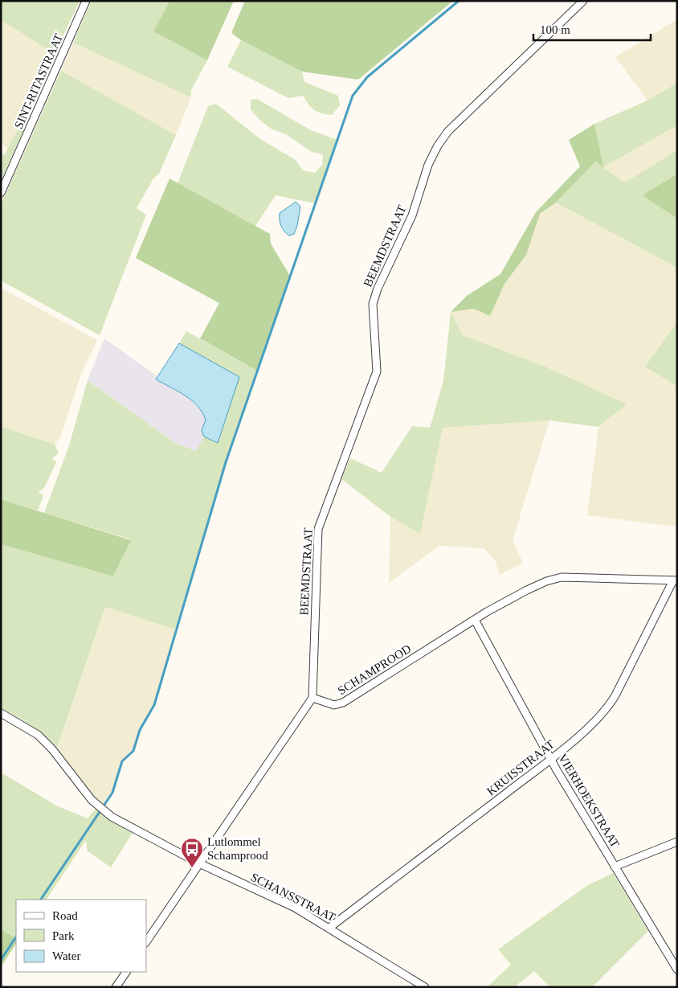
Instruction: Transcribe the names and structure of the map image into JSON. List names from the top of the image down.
{
  "streets": {
    "street": [
      "SINT-RITASTRAAT",
      "BEEMDSTRAAT",
      "SCHAMPROOD",
      "KRUISSTRAAT",
      "VIERHOEKSTRAAT",
      "SCHANSSTRAAT"
    ]
  },
  "crossings": [
    ["BEEMDSTRAAT", "SCHAMPROOD"],
    ["SCHAMPROOD", "KRUISSTRAAT"],
    ["SCHAMPROOD", "VIERHOEKSTRAAT"],
    ["KRUISSTRAAT", "VIERHOEKSTRAAT"],
    ["KRUISSTRAAT", "SCHANSSTRAAT"]
  ],
  "places": {
    "bus stop": ["Lutlommel Schamprood"]
  },
  "legend": ["Road", "Park", "Water"],
  "scale_bar": "100 m"
}
